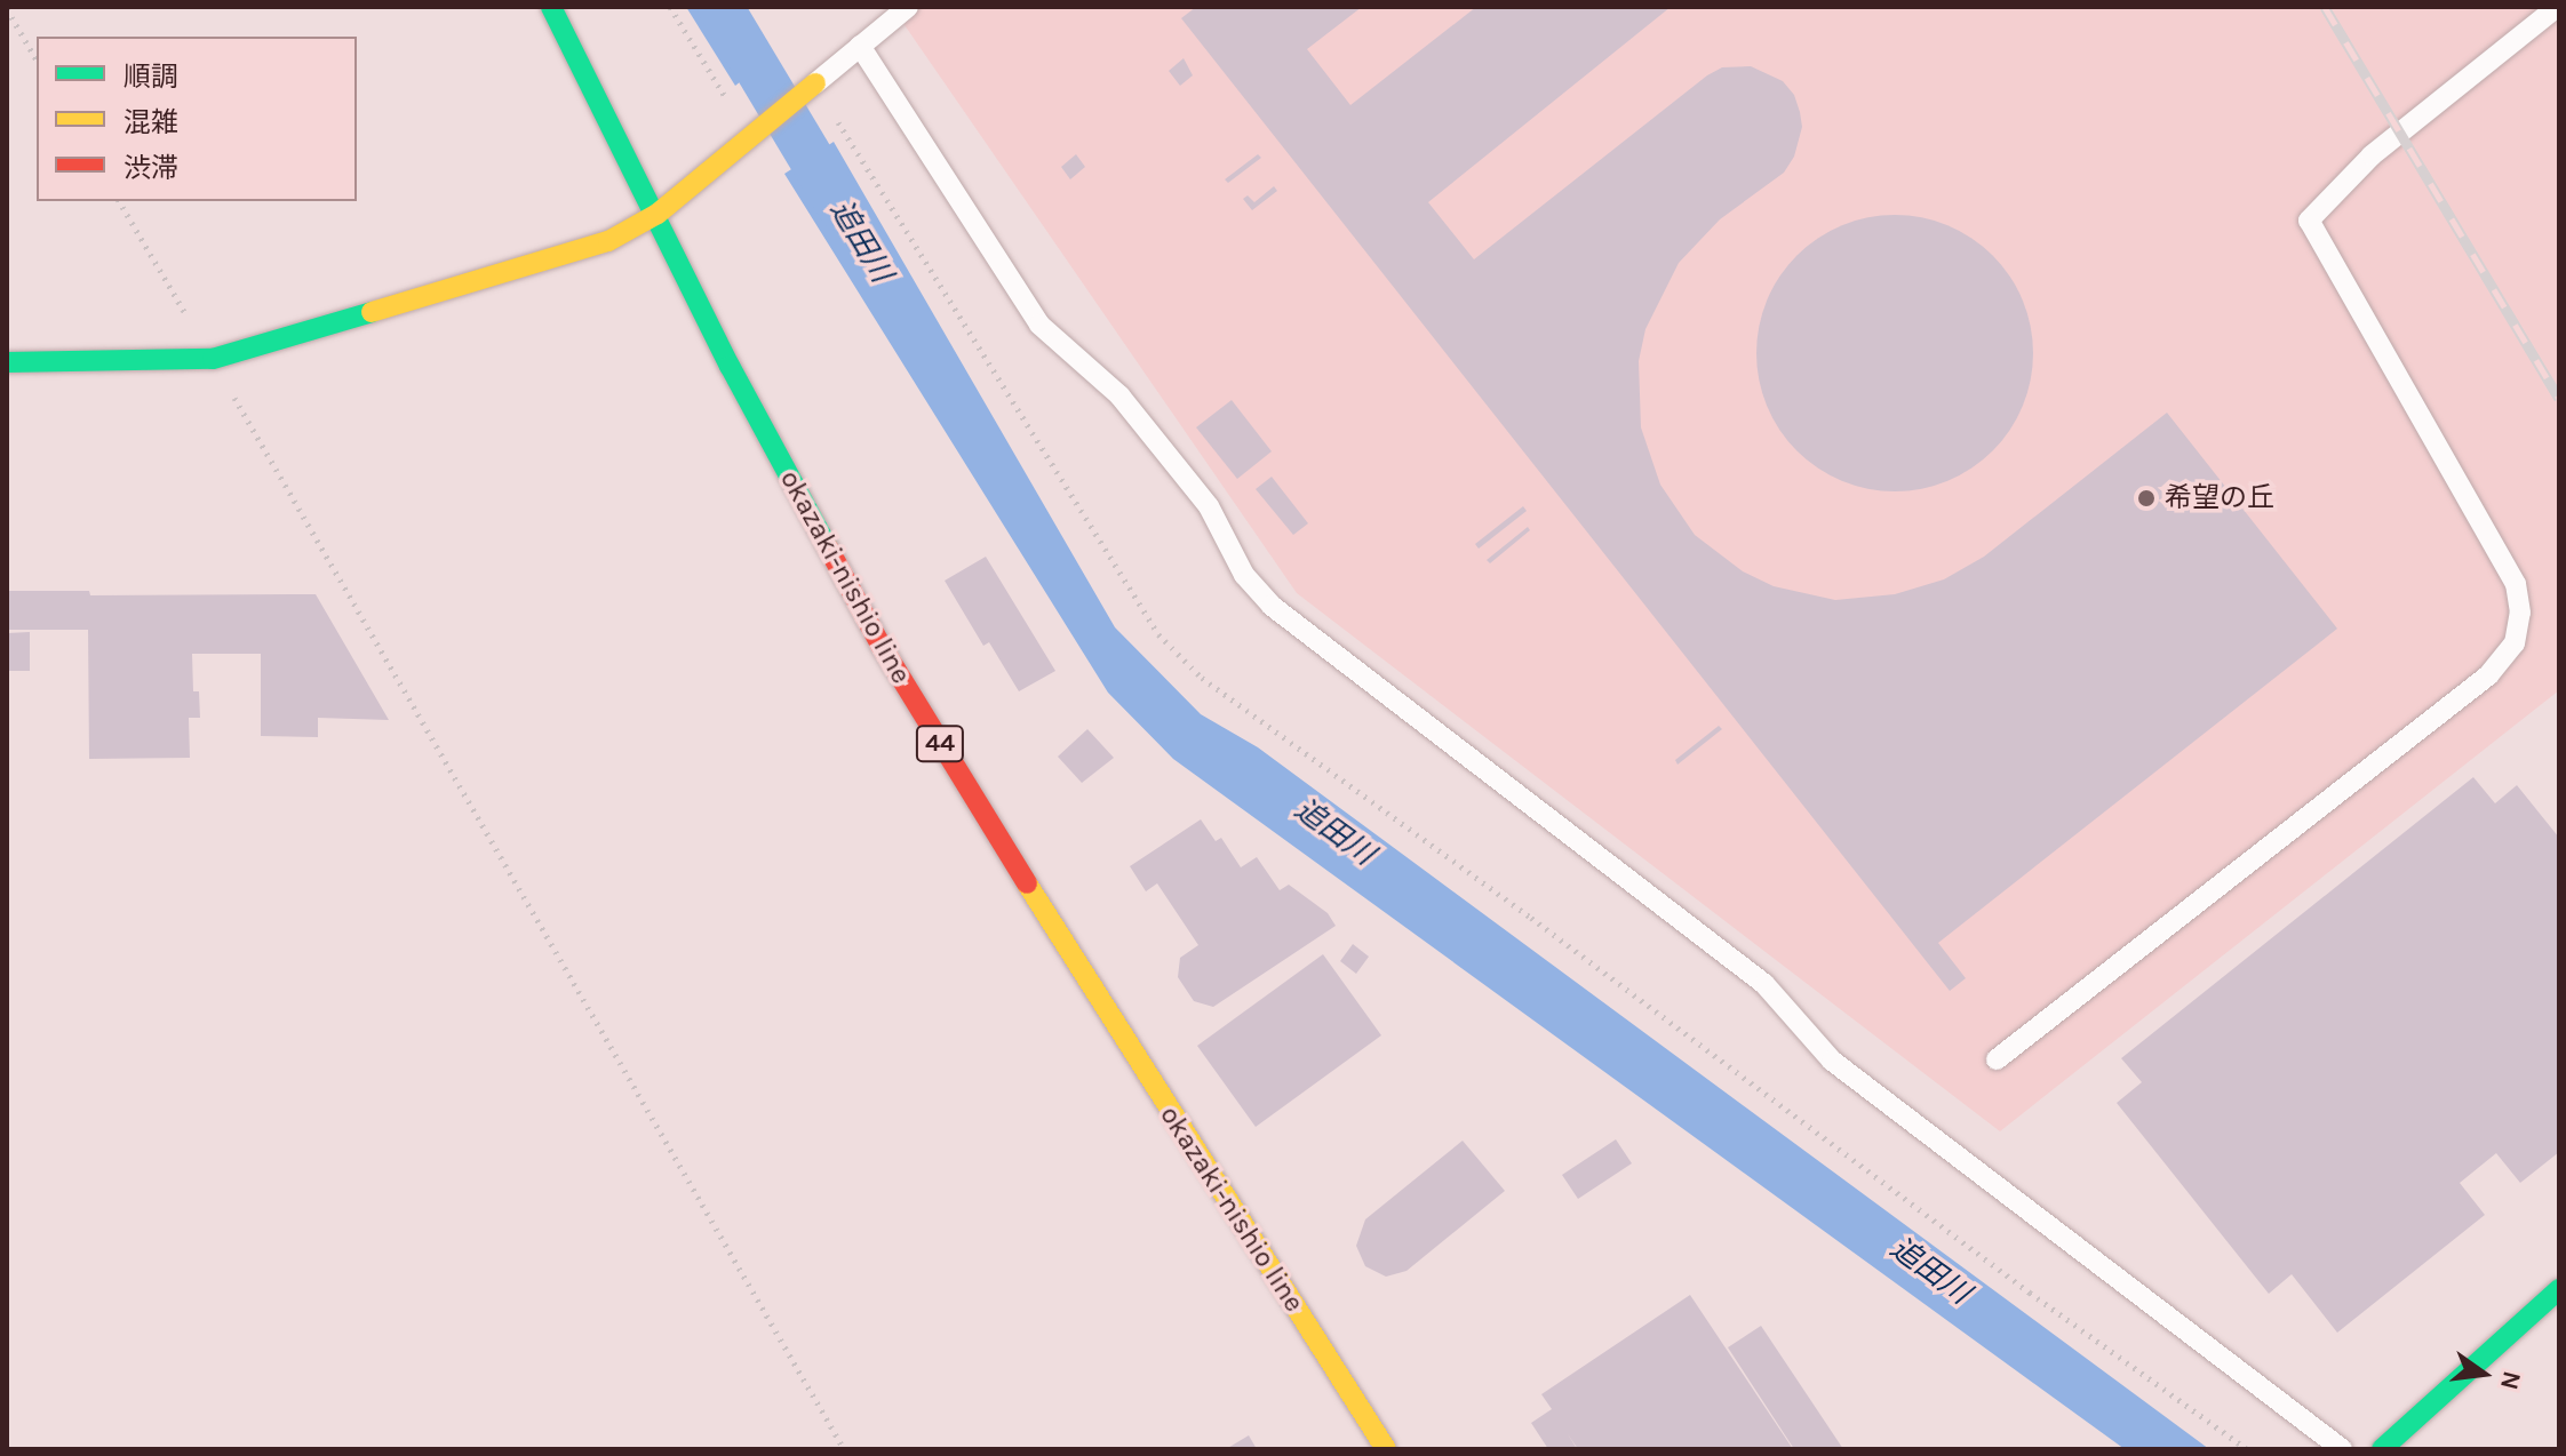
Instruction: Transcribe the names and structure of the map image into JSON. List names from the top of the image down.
{
  "streets": {
    "main road": ["okazaki-nishio line", "44"]
  },
  "water": ["追田川"],
  "places": ["希望の丘"],
  "legend": ["順調", "混雑", "渋滞"],
  "north": "right"
}
